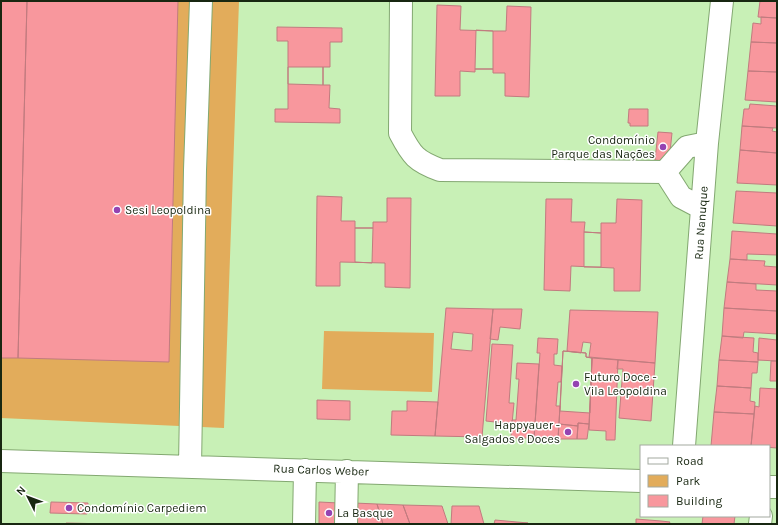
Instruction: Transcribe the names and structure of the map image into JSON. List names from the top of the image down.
{
  "streets": {
    "street": ["Rua Nanuque", "Rua Carlos Weber"]
  },
  "places": [
    "Condomínio Parque das Nações",
    "Sesi Leopoldina",
    "Futuro Doce - Vila Leopoldina",
    "Happyauer - Salgados e Doces",
    "Condomínio Carpediem",
    "La Basque"
  ],
  "legend": ["Road", "Park", "Building"],
  "north": "top left"
}
